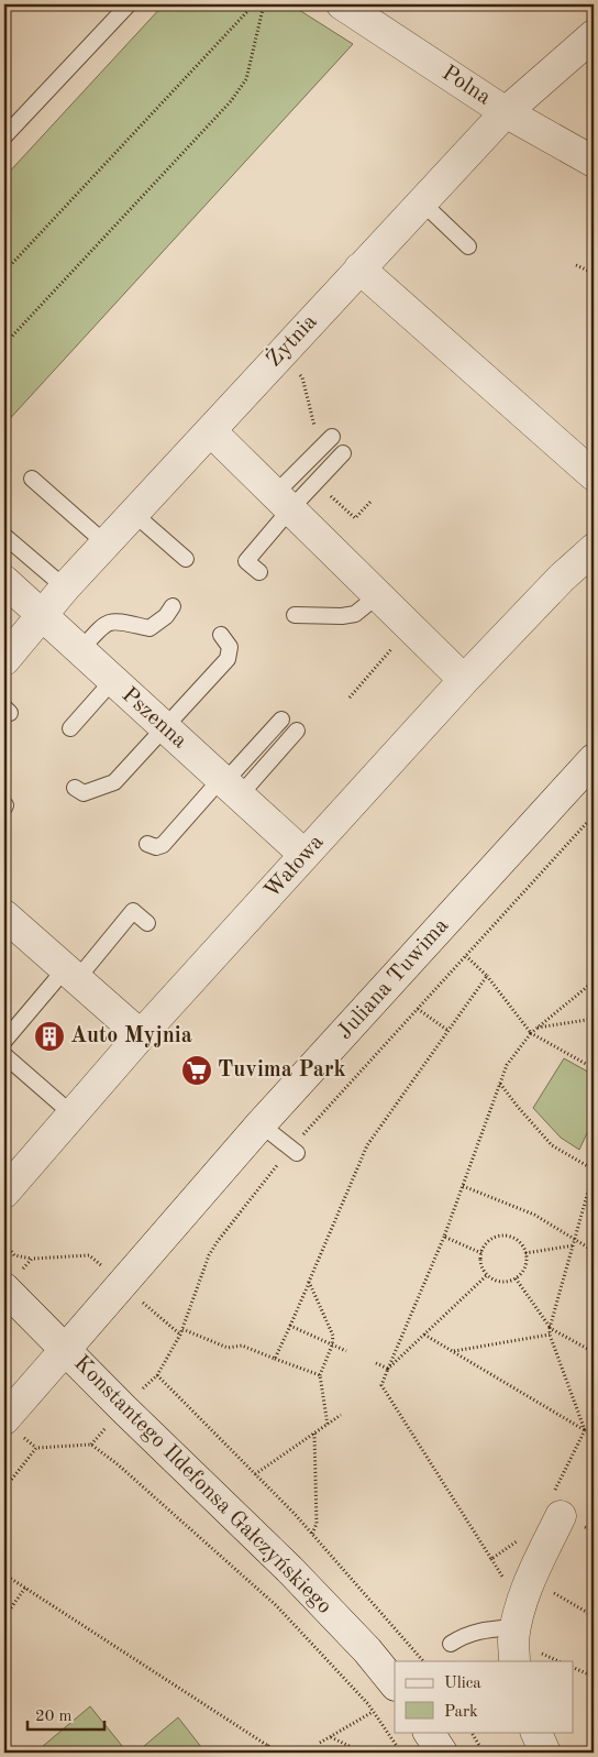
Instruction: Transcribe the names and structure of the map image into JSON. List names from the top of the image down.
{
  "streets": {
    "street": [
      "Polna",
      "Żytnia",
      "Pszenna",
      "Wałowa",
      "Juliana Tuwima",
      "Konstantego Ildefonsa Gałczyńskiego"
    ]
  },
  "crossings": [
    ["Polna", "Żytnia"],
    ["Żytnia", "Pszenna"],
    ["Pszenna", "Wałowa"],
    ["Juliana Tuwima", "Konstantego Ildefonsa Gałczyńskiego"]
  ],
  "places": {
    "building": ["Auto Myjnia"],
    "supermarket": ["Tuvima Park"]
  },
  "legend": ["Ulica", "Park"],
  "scale_bar": "20 m"
}
